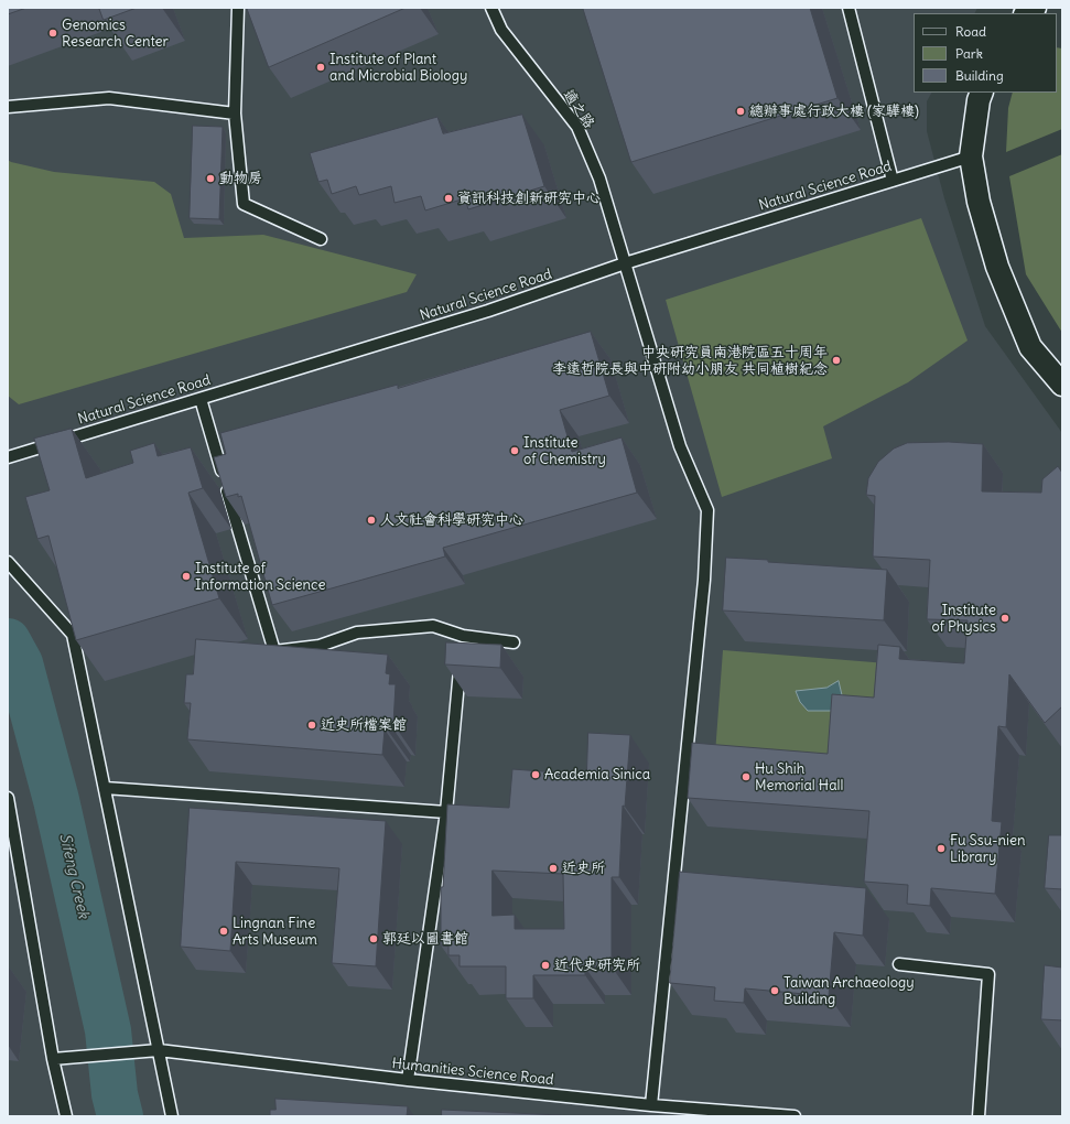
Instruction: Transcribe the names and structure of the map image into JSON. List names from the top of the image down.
{
  "streets": {
    "lane": ["適之路", "Natural Science Road", "Humanities Science Road"]
  },
  "crossings": [
    ["適之路", "Natural Science Road"],
    ["適之路", "Humanities Science Road"]
  ],
  "water": ["Sifeng Creek"],
  "places": [
    "Genomics Research Center",
    "Institute of Plant and Microbial Biology",
    "總辦事處行政大樓 (家驊樓)",
    "動物房",
    "資訊科技創新研究中心",
    "中央研究員南港院區五十周年 李遠哲院長與中研附幼小朋友 共同植樹紀念",
    "Institute of Chemistry",
    "人文社會科學研究中心",
    "Institute of Information Science",
    "Institute of Physics",
    "近史所檔案館",
    "Academia Sinica",
    "Hu Shih Memorial Hall",
    "Fu Ssu-nien Library",
    "近史所",
    "Lingnan Fine Arts Museum",
    "郭廷以圖書館",
    "近代史研究所",
    "Taiwan Archaeology Building"
  ],
  "legend": ["Road", "Park", "Building"]
}
